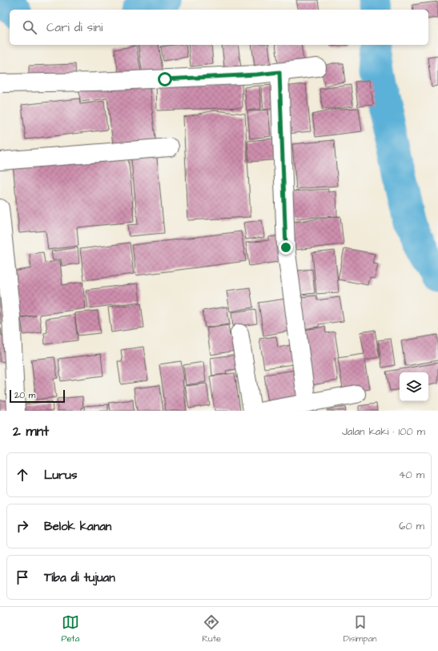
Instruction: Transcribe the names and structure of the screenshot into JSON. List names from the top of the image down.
{
  "scale_bar": "20 m",
  "page": {
    "search": "Cari di sini",
    "scale": "20 m",
    "heading": ["2 mnt", "Jalan kaki · 100 m"],
    "list": [
      ["Lurus", "40 m"],
      ["Belok kanan", "60 m"],
      "Tiba di tujuan"
    ],
    "nav": ["Peta", "Rute", "Disimpan"]
  }
}
